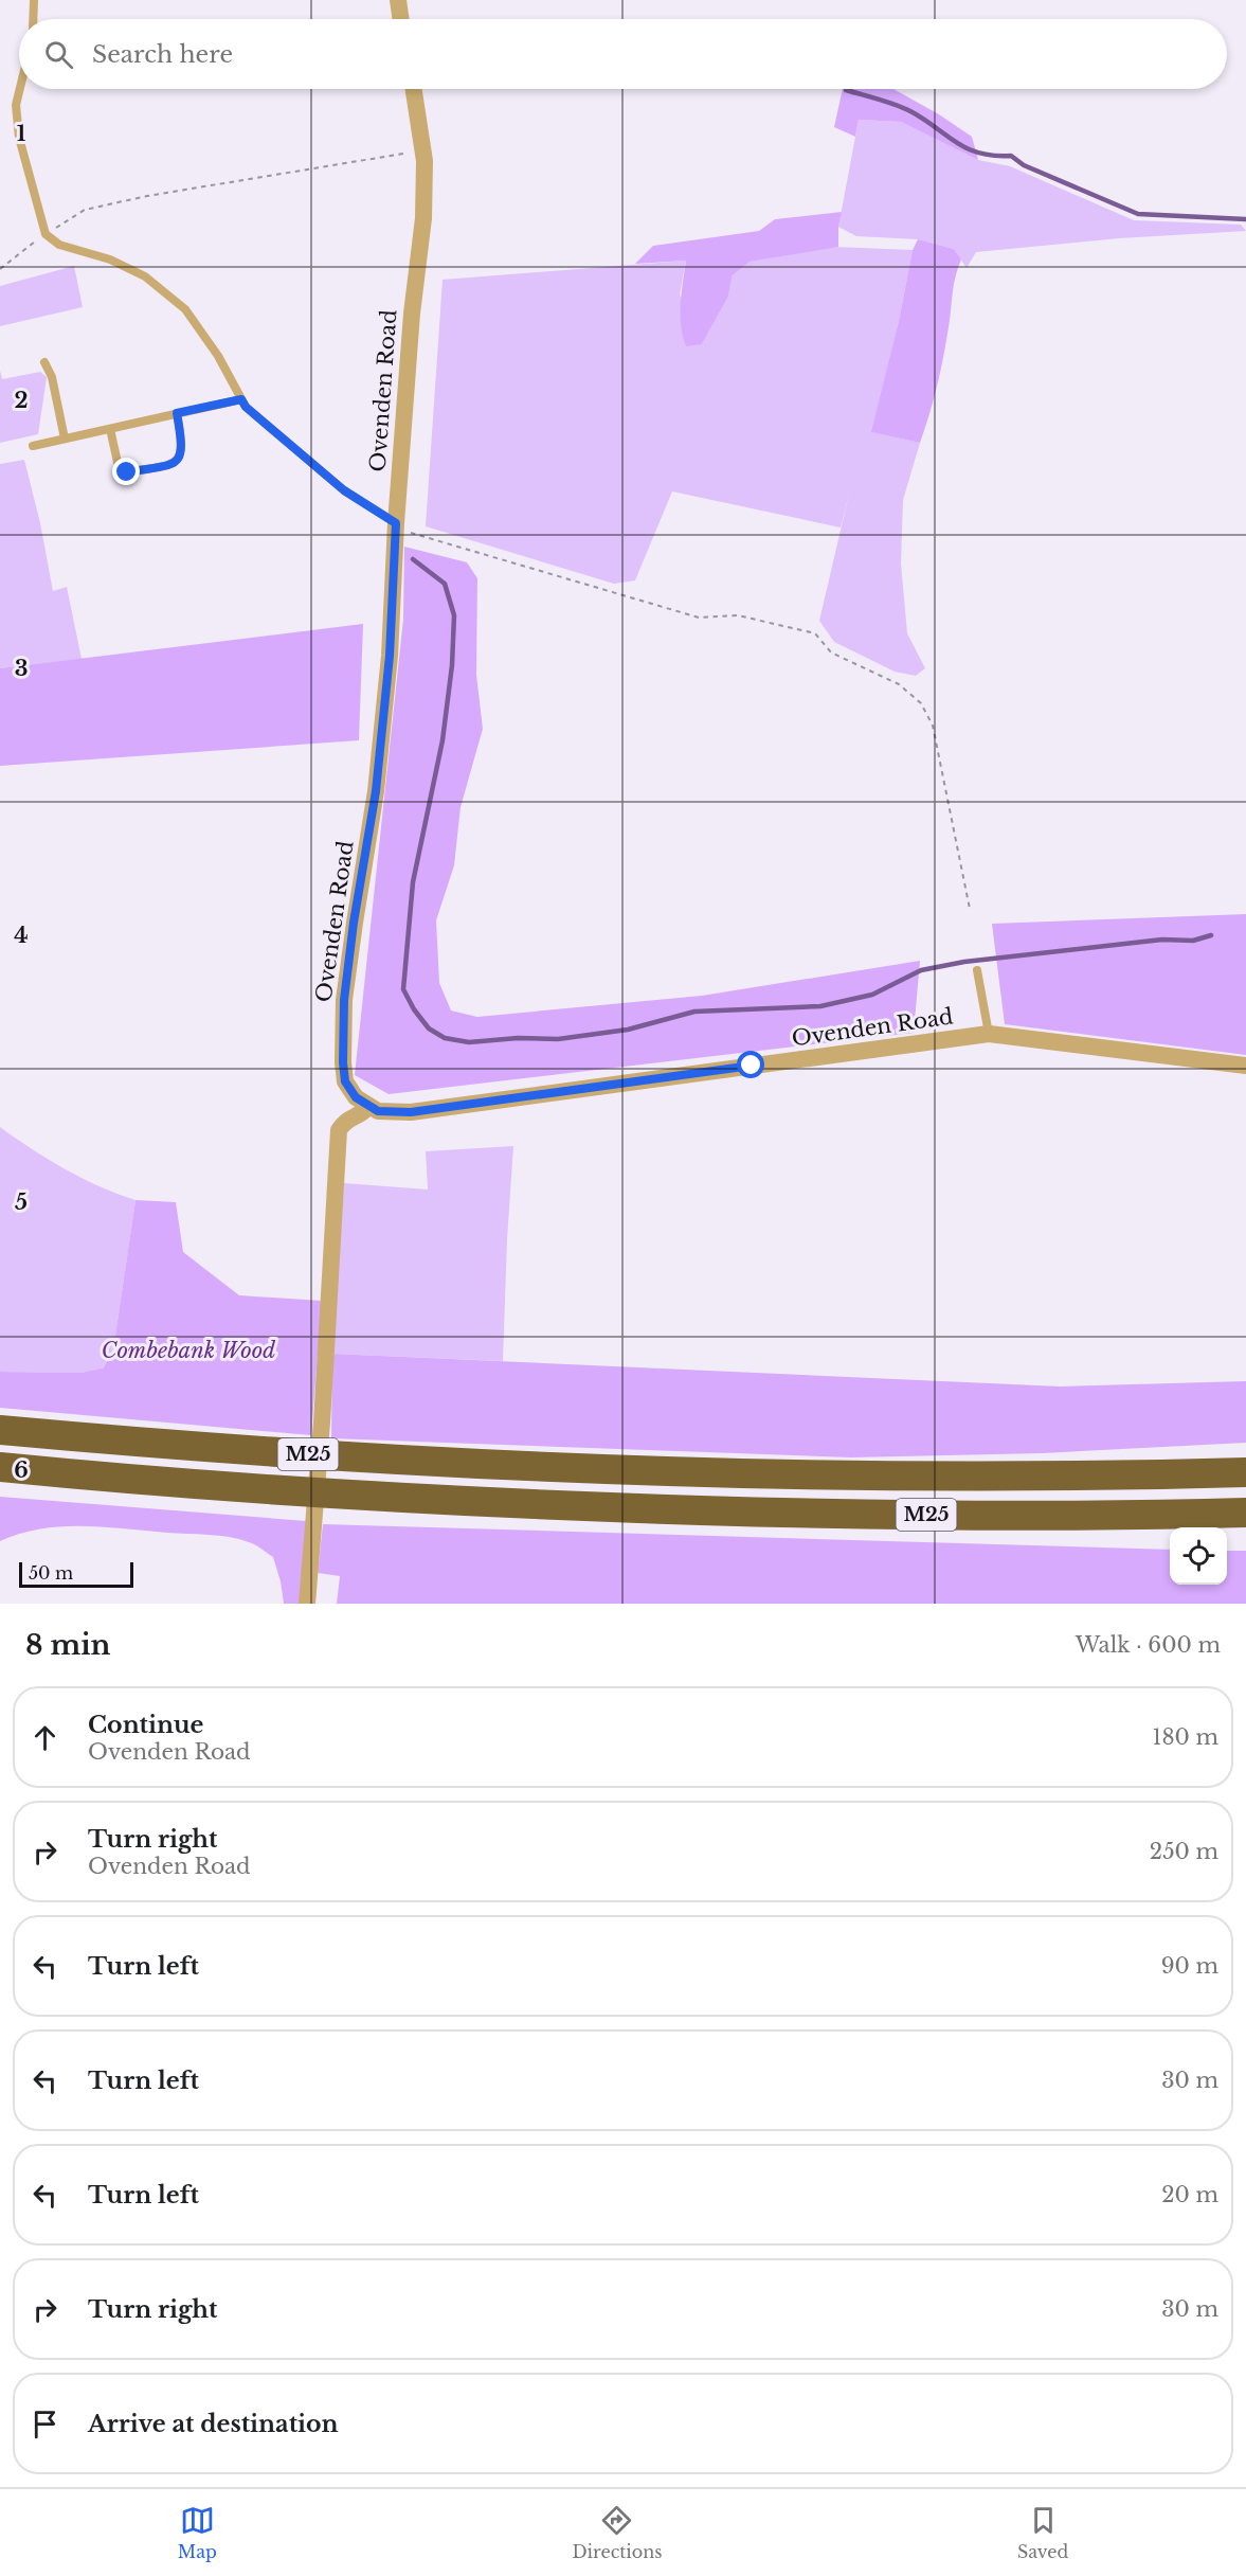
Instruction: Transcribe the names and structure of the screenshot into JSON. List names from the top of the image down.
{
  "streets": {
    "highway": ["M25"],
    "street": ["Ovenden Road"]
  },
  "parks": ["Combebank Wood"],
  "scale_bar": "50 m",
  "page": {
    "search": "Search here",
    "scale": "50 m",
    "heading": ["8 min", "Walk · 600 m"],
    "list": [
      ["Continue", "Ovenden Road", "180 m"],
      ["Turn right", "Ovenden Road", "250 m"],
      ["Turn left", "90 m"],
      ["Turn left", "30 m"],
      ["Turn left", "20 m"],
      ["Turn right", "30 m"],
      "Arrive at destination"
    ],
    "nav": ["Map", "Directions", "Saved"]
  },
  "grid": {
    "rows": [
      "1",
      "2",
      "3",
      "4",
      "5",
      "6"
    ]
  }
}
